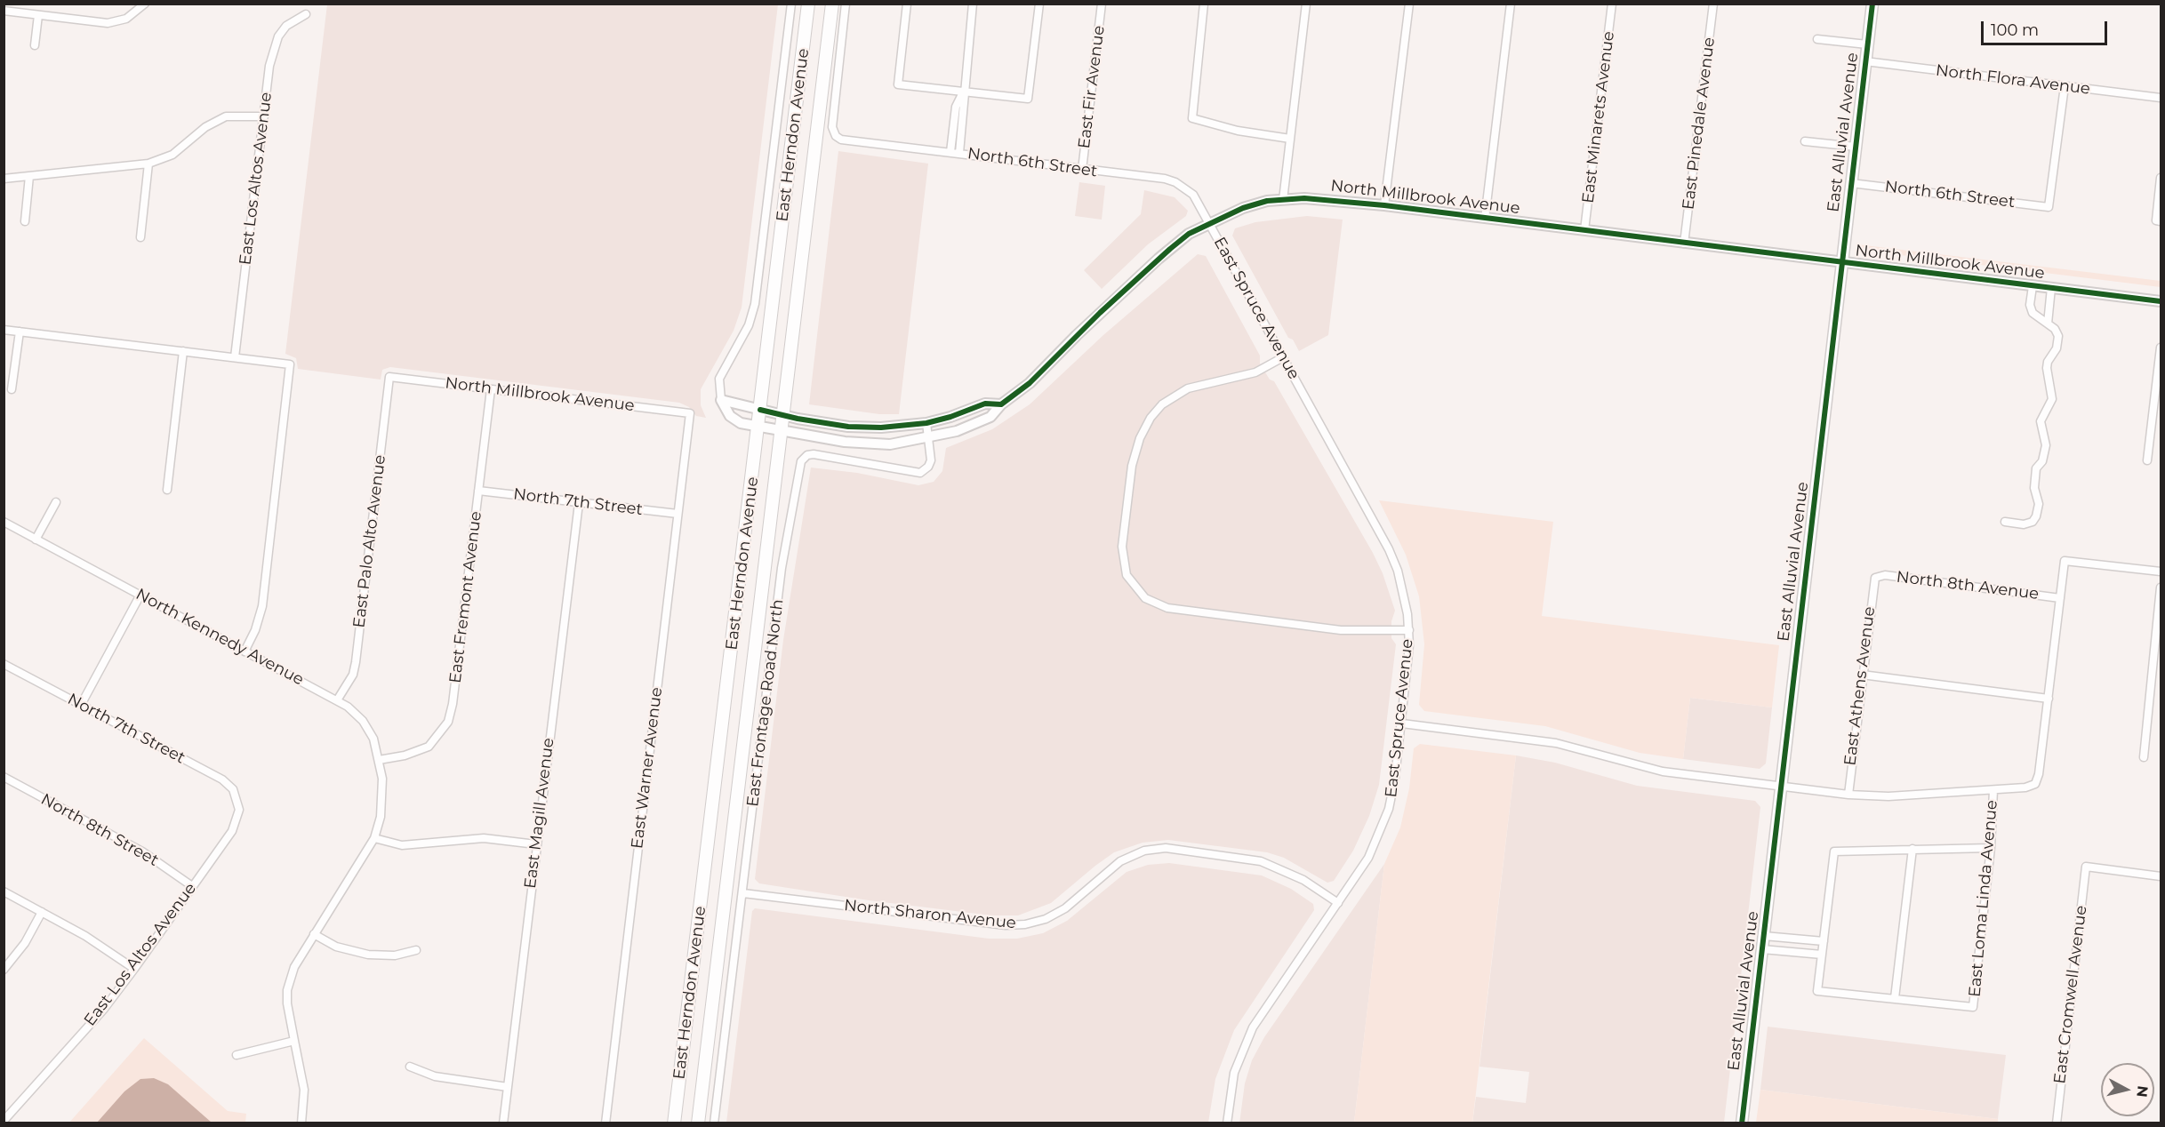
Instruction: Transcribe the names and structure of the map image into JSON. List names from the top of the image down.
{
  "streets": {
    "main road": ["East Alluvial Avenue", "East Herndon Avenue"],
    "street": [
      "North Flora Avenue",
      "East Fir Avenue",
      "East Minarets Avenue",
      "East Pinedale Avenue",
      "North 6th Street",
      "East Los Altos Avenue",
      "North Millbrook Avenue",
      "East Spruce Avenue",
      "North 7th Street",
      "East Palo Alto Avenue",
      "North 8th Avenue",
      "East Fremont Avenue",
      "North Kennedy Avenue",
      "East Athens Avenue",
      "East Frontage Road North",
      "East Warner Avenue",
      "East Magill Avenue",
      "North 8th Street",
      "East Loma Linda Avenue",
      "North Sharon Avenue",
      "East Cromwell Avenue"
    ]
  },
  "crossings": [
    ["North Flora Avenue", "East Alluvial Avenue"],
    ["North Flora Avenue", "North 6th Street"],
    ["East Fir Avenue", "North 6th Street"],
    ["East Minarets Avenue", "North Millbrook Avenue"],
    ["East Pinedale Avenue", "North Millbrook Avenue"],
    ["East Alluvial Avenue", "North 6th Street"],
    ["East Alluvial Avenue", "North Millbrook Avenue"],
    ["East Herndon Avenue", "North Millbrook Avenue"],
    ["North 6th Street", "North Millbrook Avenue"],
    ["North 6th Street", "East Spruce Avenue"],
    ["East Los Altos Avenue", "North 7th Street"],
    ["East Los Altos Avenue", "North 8th Street"],
    ["North Millbrook Avenue", "East Spruce Avenue"],
    ["North Millbrook Avenue", "East Palo Alto Avenue"],
    ["North Millbrook Avenue", "East Fremont Avenue"],
    ["North Millbrook Avenue", "East Frontage Road North"],
    ["North Millbrook Avenue", "East Warner Avenue"],
    ["East Spruce Avenue", "North Sharon Avenue"],
    ["North 7th Street", "East Fremont Avenue"],
    ["North 7th Street", "East Warner Avenue"],
    ["North 7th Street", "East Magill Avenue"],
    ["East Palo Alto Avenue", "North Kennedy Avenue"],
    ["North 8th Avenue", "East Athens Avenue"],
    ["East Fremont Avenue", "North Kennedy Avenue"],
    ["East Frontage Road North", "North Sharon Avenue"]
  ],
  "scale_bar": "100 m",
  "north": "right"
}
